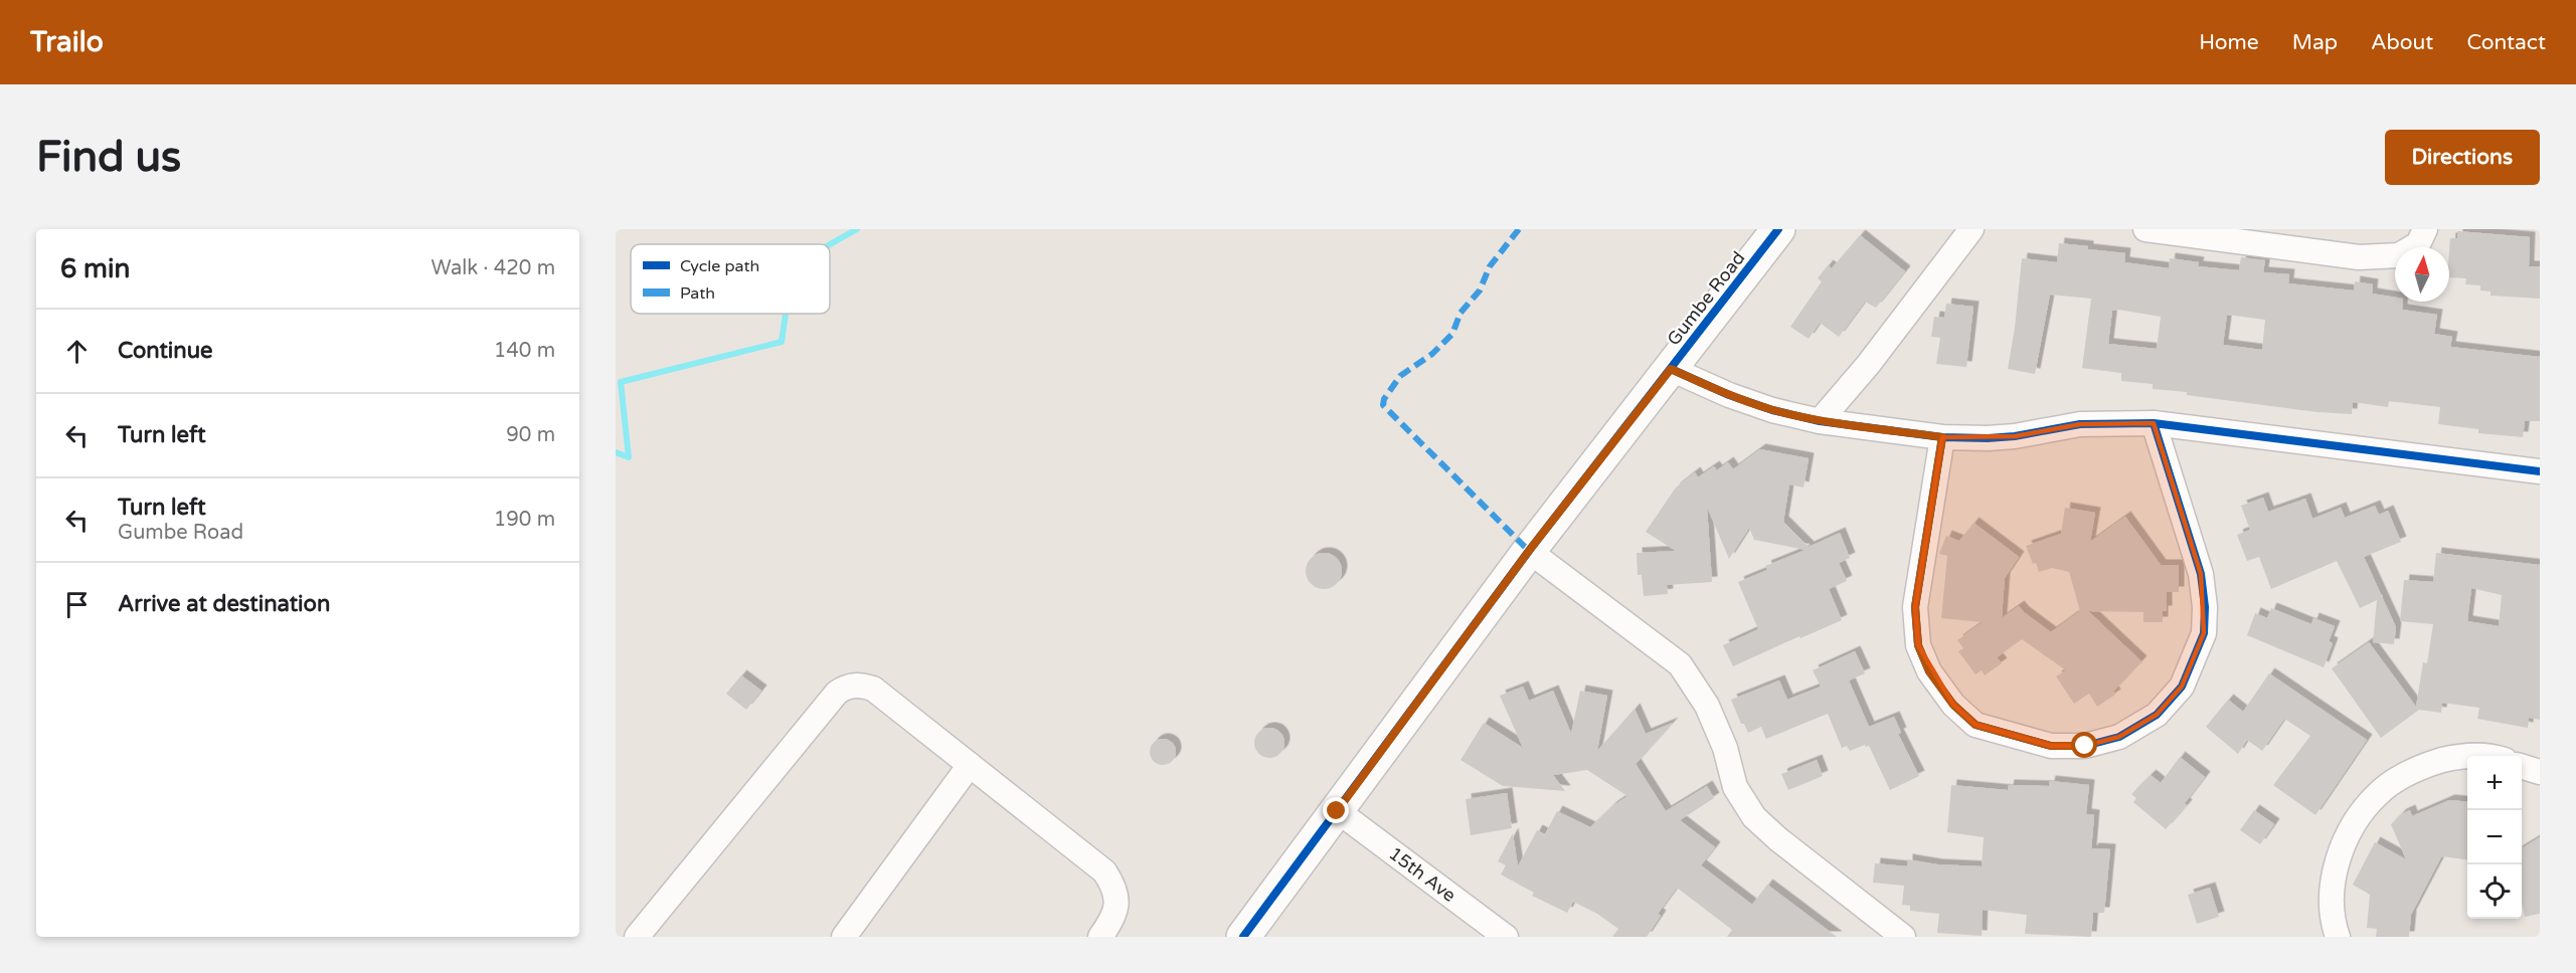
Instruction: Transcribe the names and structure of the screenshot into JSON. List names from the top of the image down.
{
  "streets": {
    "street": ["Gumbe Road", "15th Ave"]
  },
  "crossings": [
    ["Gumbe Road", "15th Ave"]
  ],
  "legend": ["Cycle path", "Path"],
  "north": "top",
  "page": {
    "header": "Trailo",
    "nav": [
      "Home",
      "Map",
      "About",
      "Contact"
    ],
    "buttons": "Directions",
    "title": "Find us",
    "heading": ["6 min", "Walk · 420 m"],
    "list": [
      ["Continue", "140 m"],
      ["Turn left", "90 m"],
      ["Turn left", "Gumbe Road", "190 m"],
      "Arrive at destination"
    ],
    "map_buttons": ["+", "−"]
  }
}
